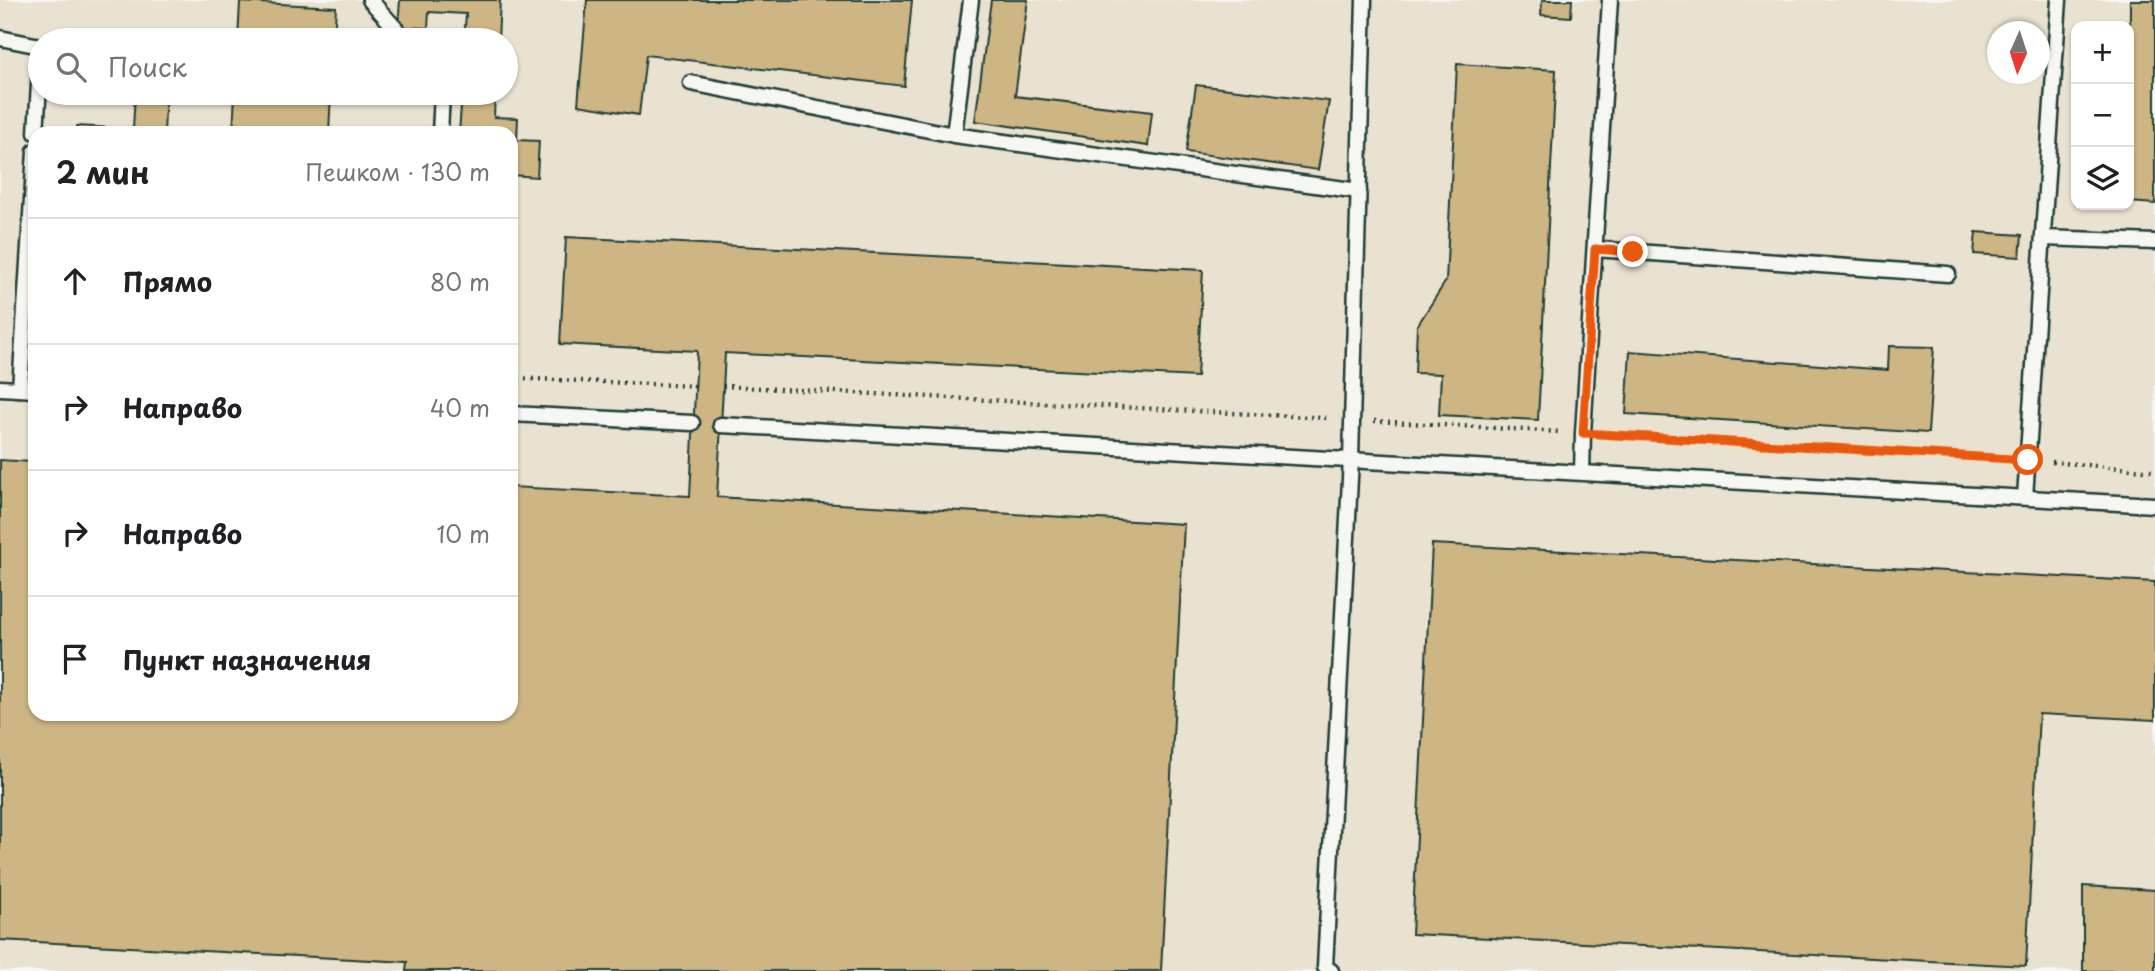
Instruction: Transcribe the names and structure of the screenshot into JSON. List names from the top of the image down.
{
  "north": "bottom",
  "page": {
    "map_buttons": ["+", "−"],
    "search": "Поиск",
    "heading": ["2 мин", "Пешком · 130 m"],
    "list": [
      ["Прямо", "80 m"],
      ["Направо", "40 m"],
      ["Направо", "10 m"],
      "Пункт назначения"
    ]
  }
}
